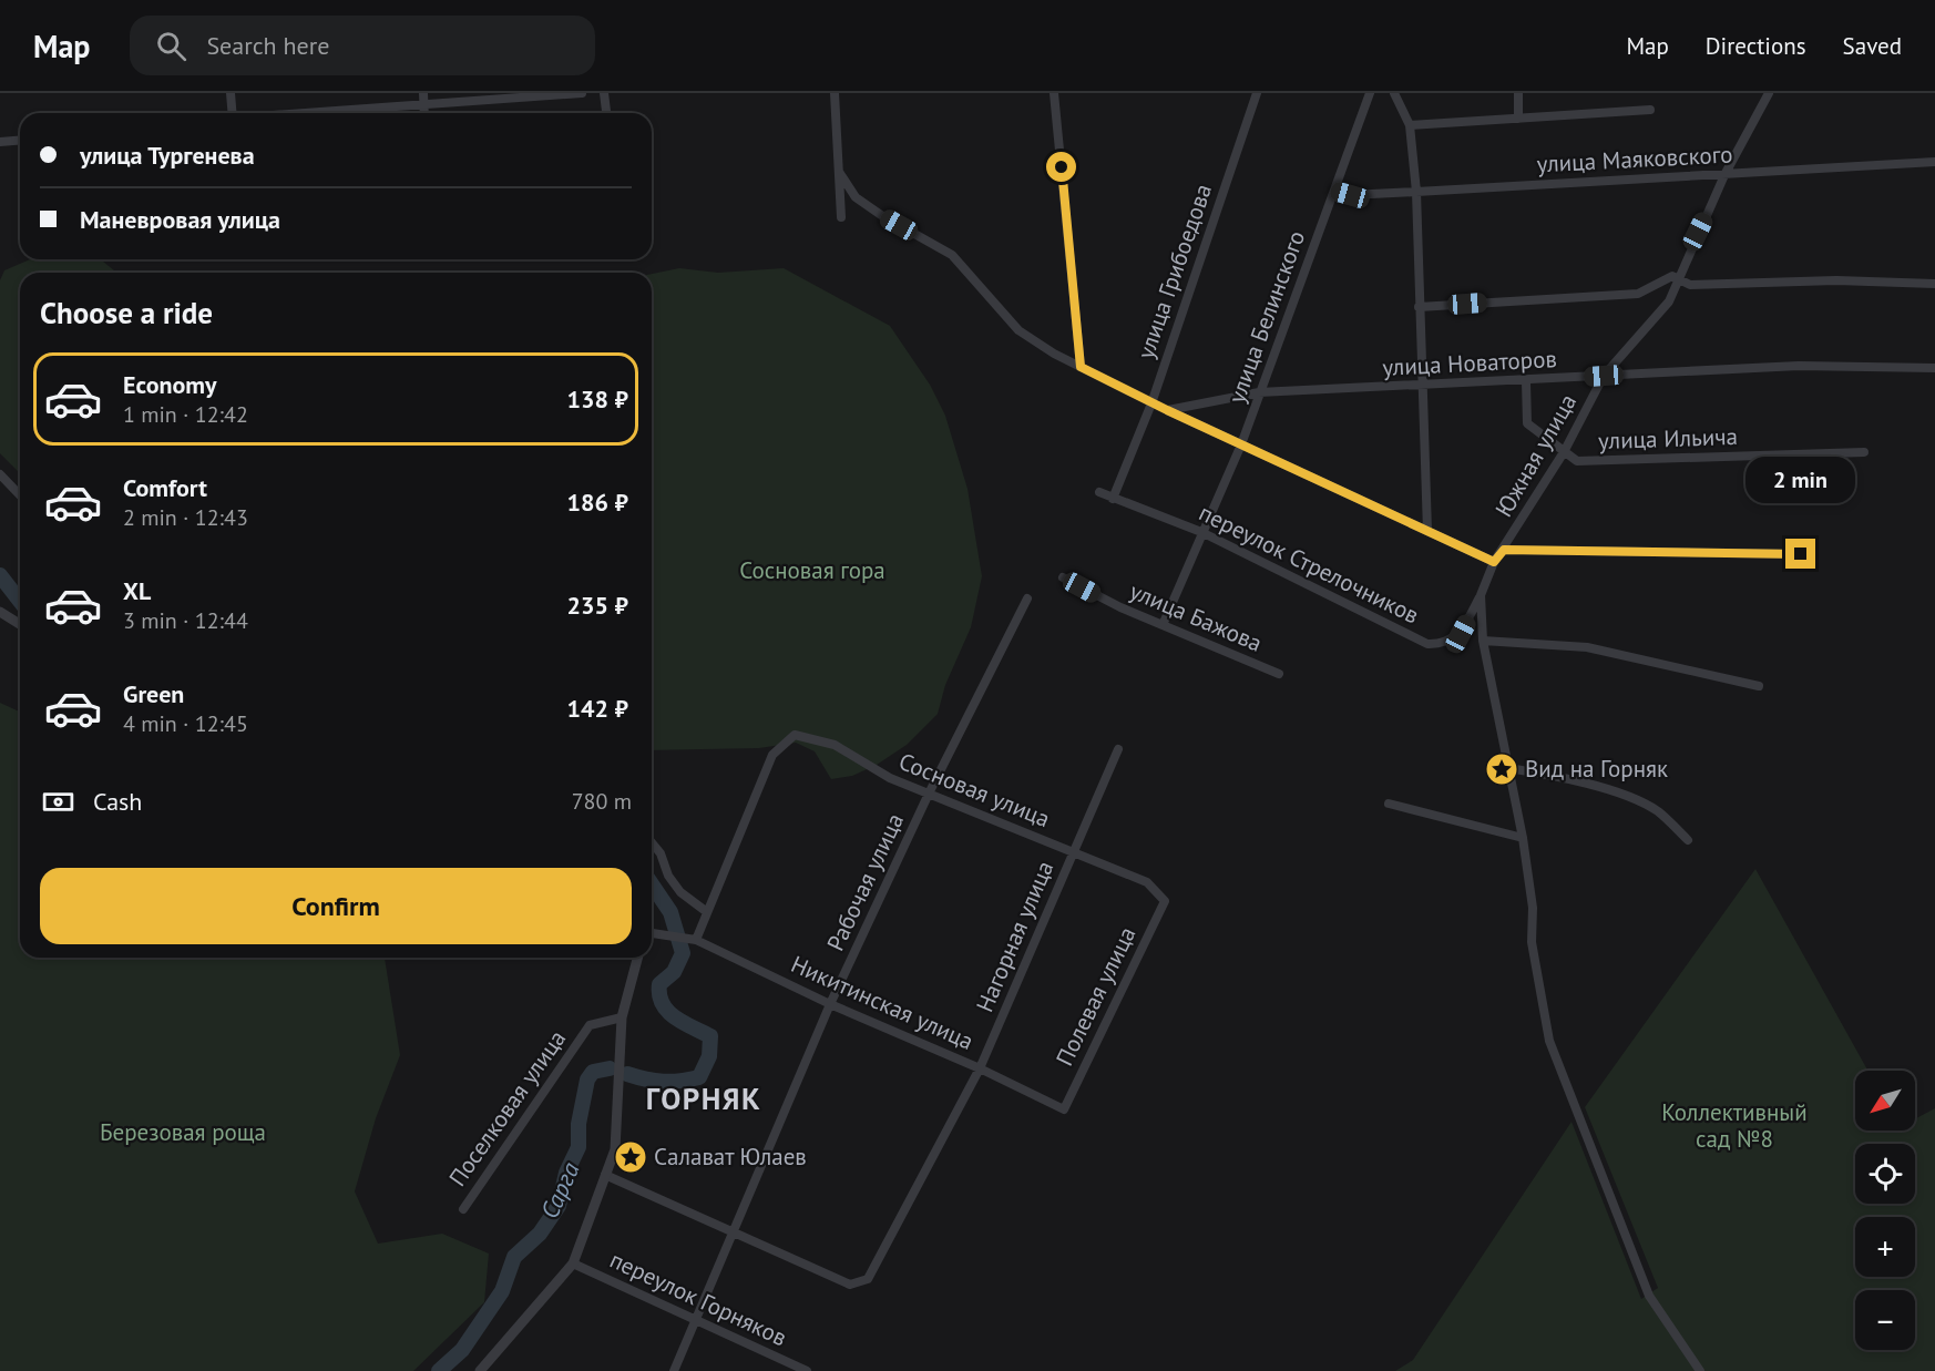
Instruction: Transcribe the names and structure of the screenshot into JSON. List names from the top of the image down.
{
  "streets": {
    "street": [
      "улица Маяковского",
      "улица Грибоедова",
      "улица Белинского",
      "улица Новаторов",
      "улица Ильича",
      "Южная улица",
      "переулок Стрелочников",
      "улица Бажова",
      "Сосновая улица",
      "Рабочая улица",
      "Нагорная улица",
      "Полевая улица",
      "Никитинская улица",
      "Поселковая улица",
      "переулок Горняков"
    ]
  },
  "crossings": [
    ["улица Маяковского", "улица Белинского"],
    ["улица Маяковского", "Южная улица"],
    ["улица Грибоедова", "переулок Стрелочников"],
    ["улица Белинского", "улица Новаторов"],
    ["улица Белинского", "переулок Стрелочников"],
    ["улица Белинского", "улица Бажова"],
    ["улица Новаторов", "улица Ильича"],
    ["улица Новаторов", "Южная улица"],
    ["улица Ильича", "Южная улица"],
    ["Южная улица", "переулок Стрелочников"],
    ["Сосновая улица", "Рабочая улица"],
    ["Сосновая улица", "Нагорная улица"],
    ["Сосновая улица", "Полевая улица"],
    ["Рабочая улица", "Нагорная улица"],
    ["Рабочая улица", "Никитинская улица"],
    ["Рабочая улица", "переулок Горняков"],
    ["Нагорная улица", "Никитинская улица"],
    ["Полевая улица", "Никитинская улица"]
  ],
  "districts": ["ГОРНЯК"],
  "water": ["Сарга"],
  "parks": ["Сосновая гора", "Коллективный сад №8", "Березовая роща"],
  "places": {
    "place": ["Вид на Горняк", "Салават Юлаев"]
  },
  "north": "bottom left",
  "page": {
    "header": "Map",
    "search": "Search here",
    "nav": ["Map", "Directions", "Saved"],
    "banner": ["улица Тургенева", "Маневровая улица"],
    "heading": "Choose a ride",
    "list": [
      {
        "name": "Economy",
        "note": "1 min · 12:42",
        "value": "138 ₽"
      },
      {
        "name": "Comfort",
        "note": "2 min · 12:43",
        "value": "186 ₽"
      },
      {
        "name": "XL",
        "note": "3 min · 12:44",
        "value": "235 ₽"
      },
      {
        "name": "Green",
        "note": "4 min · 12:45",
        "value": "142 ₽"
      }
    ],
    "bubble": "2 min",
    "pay": ["Cash", "780 m"],
    "buttons": "Confirm",
    "map_buttons": ["+", "−"]
  }
}
